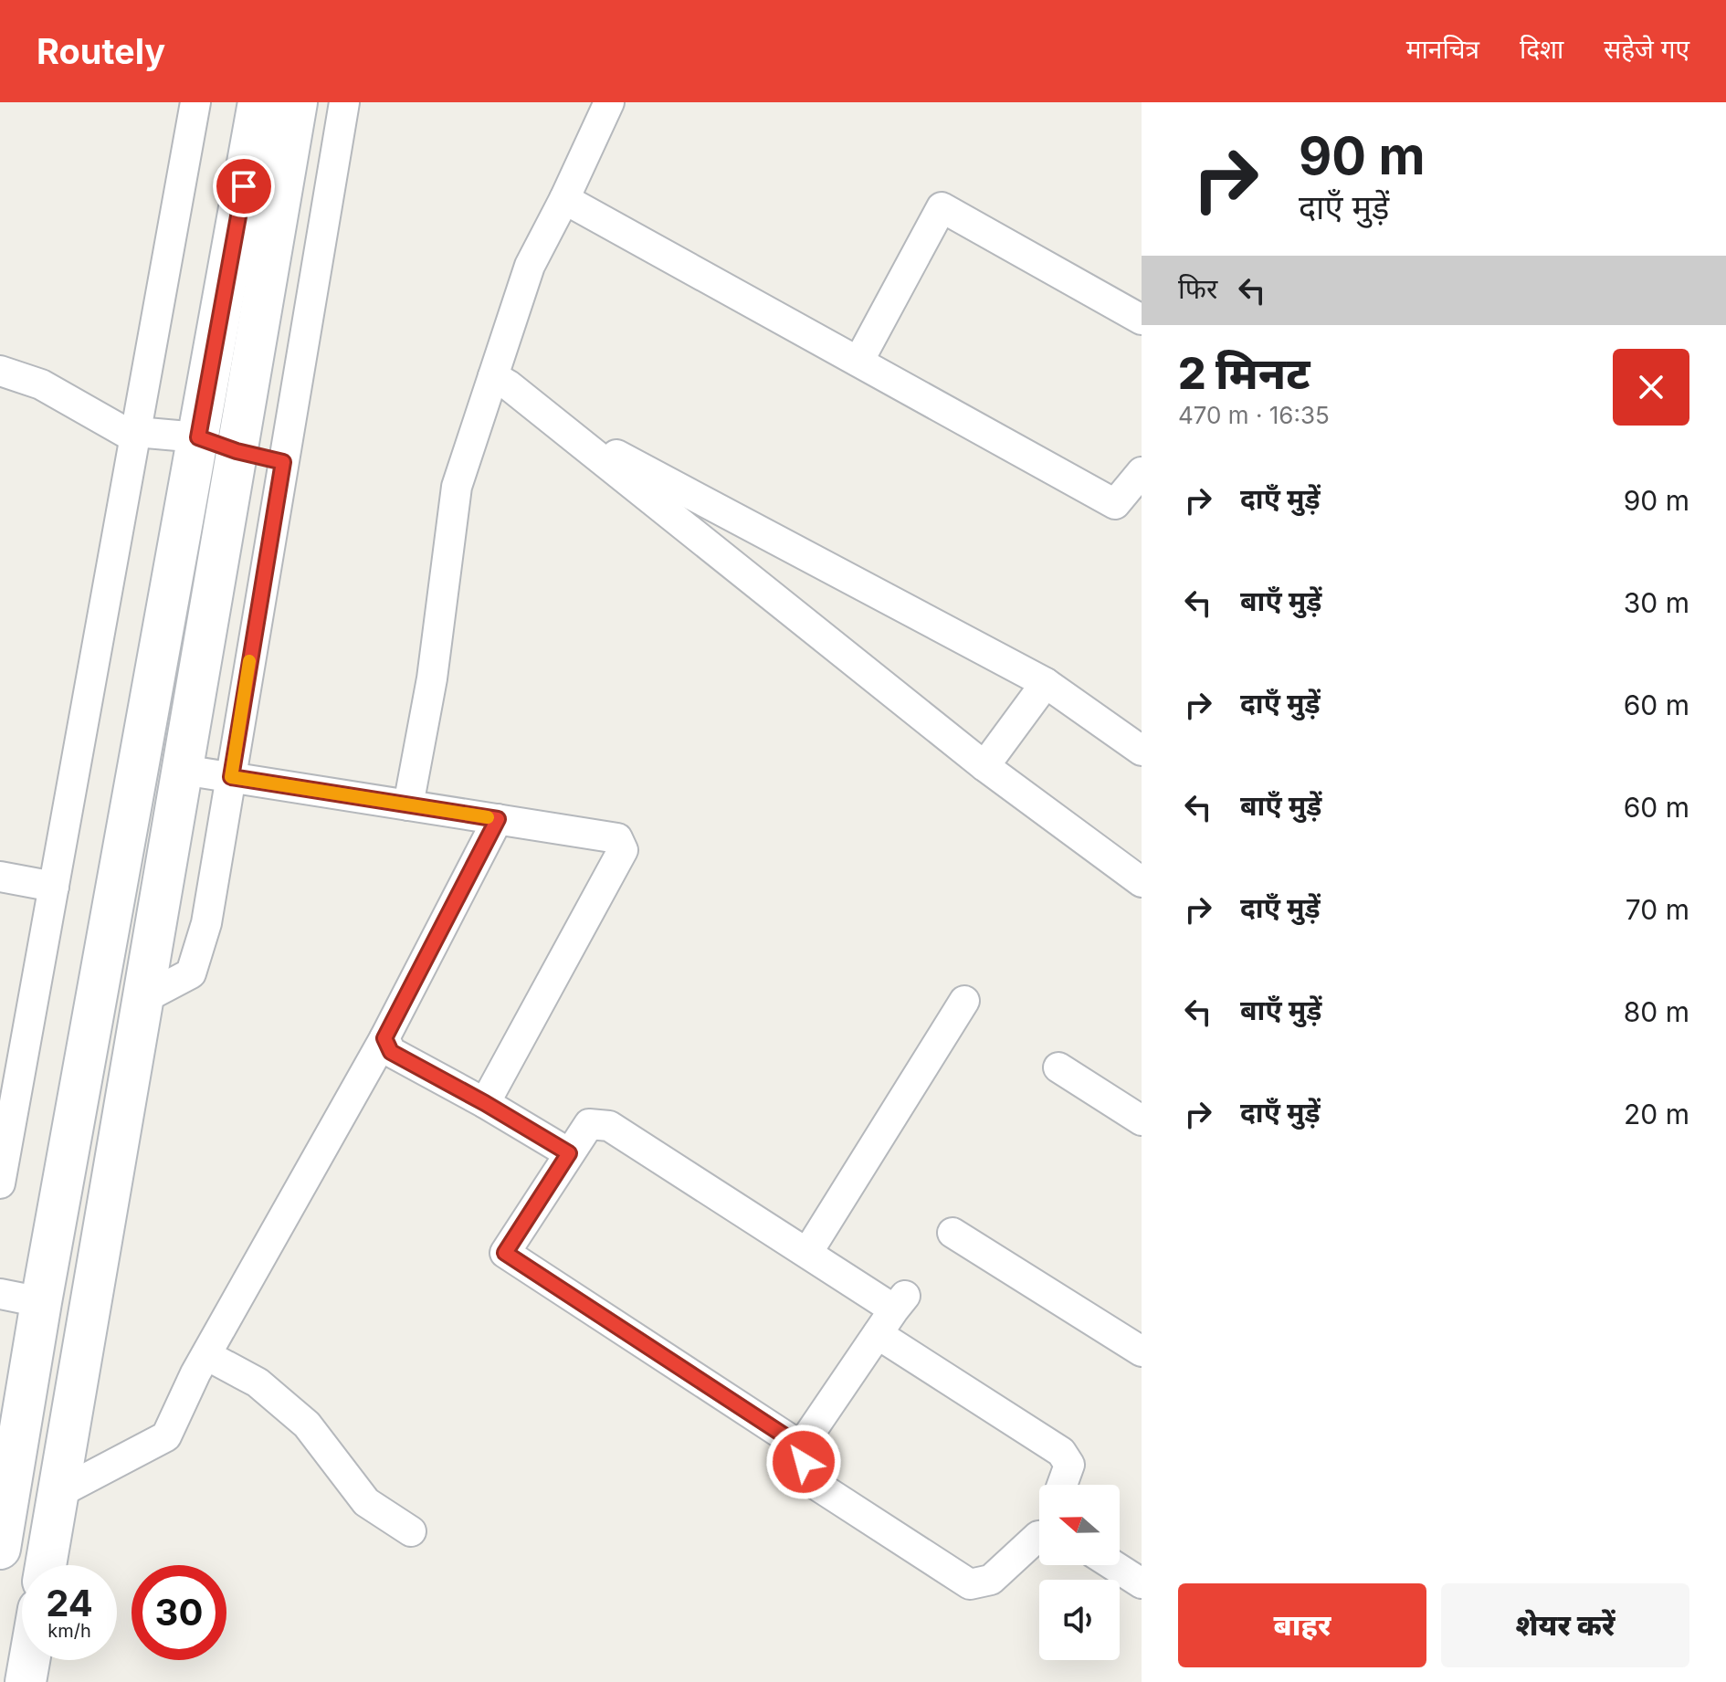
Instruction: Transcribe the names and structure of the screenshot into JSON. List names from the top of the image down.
{
  "north": "left",
  "page": {
    "header": "Routely",
    "nav": ["मानचित्र", "दिशा", "सहेजे गए"],
    "turn": ["90 m", "दाएँ मुड़ें"],
    "then": "फिर",
    "heading": ["2 मिनट", "470 m · 16:35"],
    "list": [
      {
        "name": "दाएँ मुड़ें",
        "value": "90 m"
      },
      {
        "name": "बाएँ मुड़ें",
        "value": "30 m"
      },
      {
        "name": "दाएँ मुड़ें",
        "value": "60 m"
      },
      {
        "name": "बाएँ मुड़ें",
        "value": "60 m"
      },
      {
        "name": "दाएँ मुड़ें",
        "value": "70 m"
      },
      {
        "name": "बाएँ मुड़ें",
        "value": "80 m"
      },
      {
        "name": "दाएँ मुड़ें",
        "value": "20 m"
      }
    ],
    "speed": "24 km/h",
    "limit": "30",
    "buttons": ["बाहर", "शेयर करें"]
  }
}
